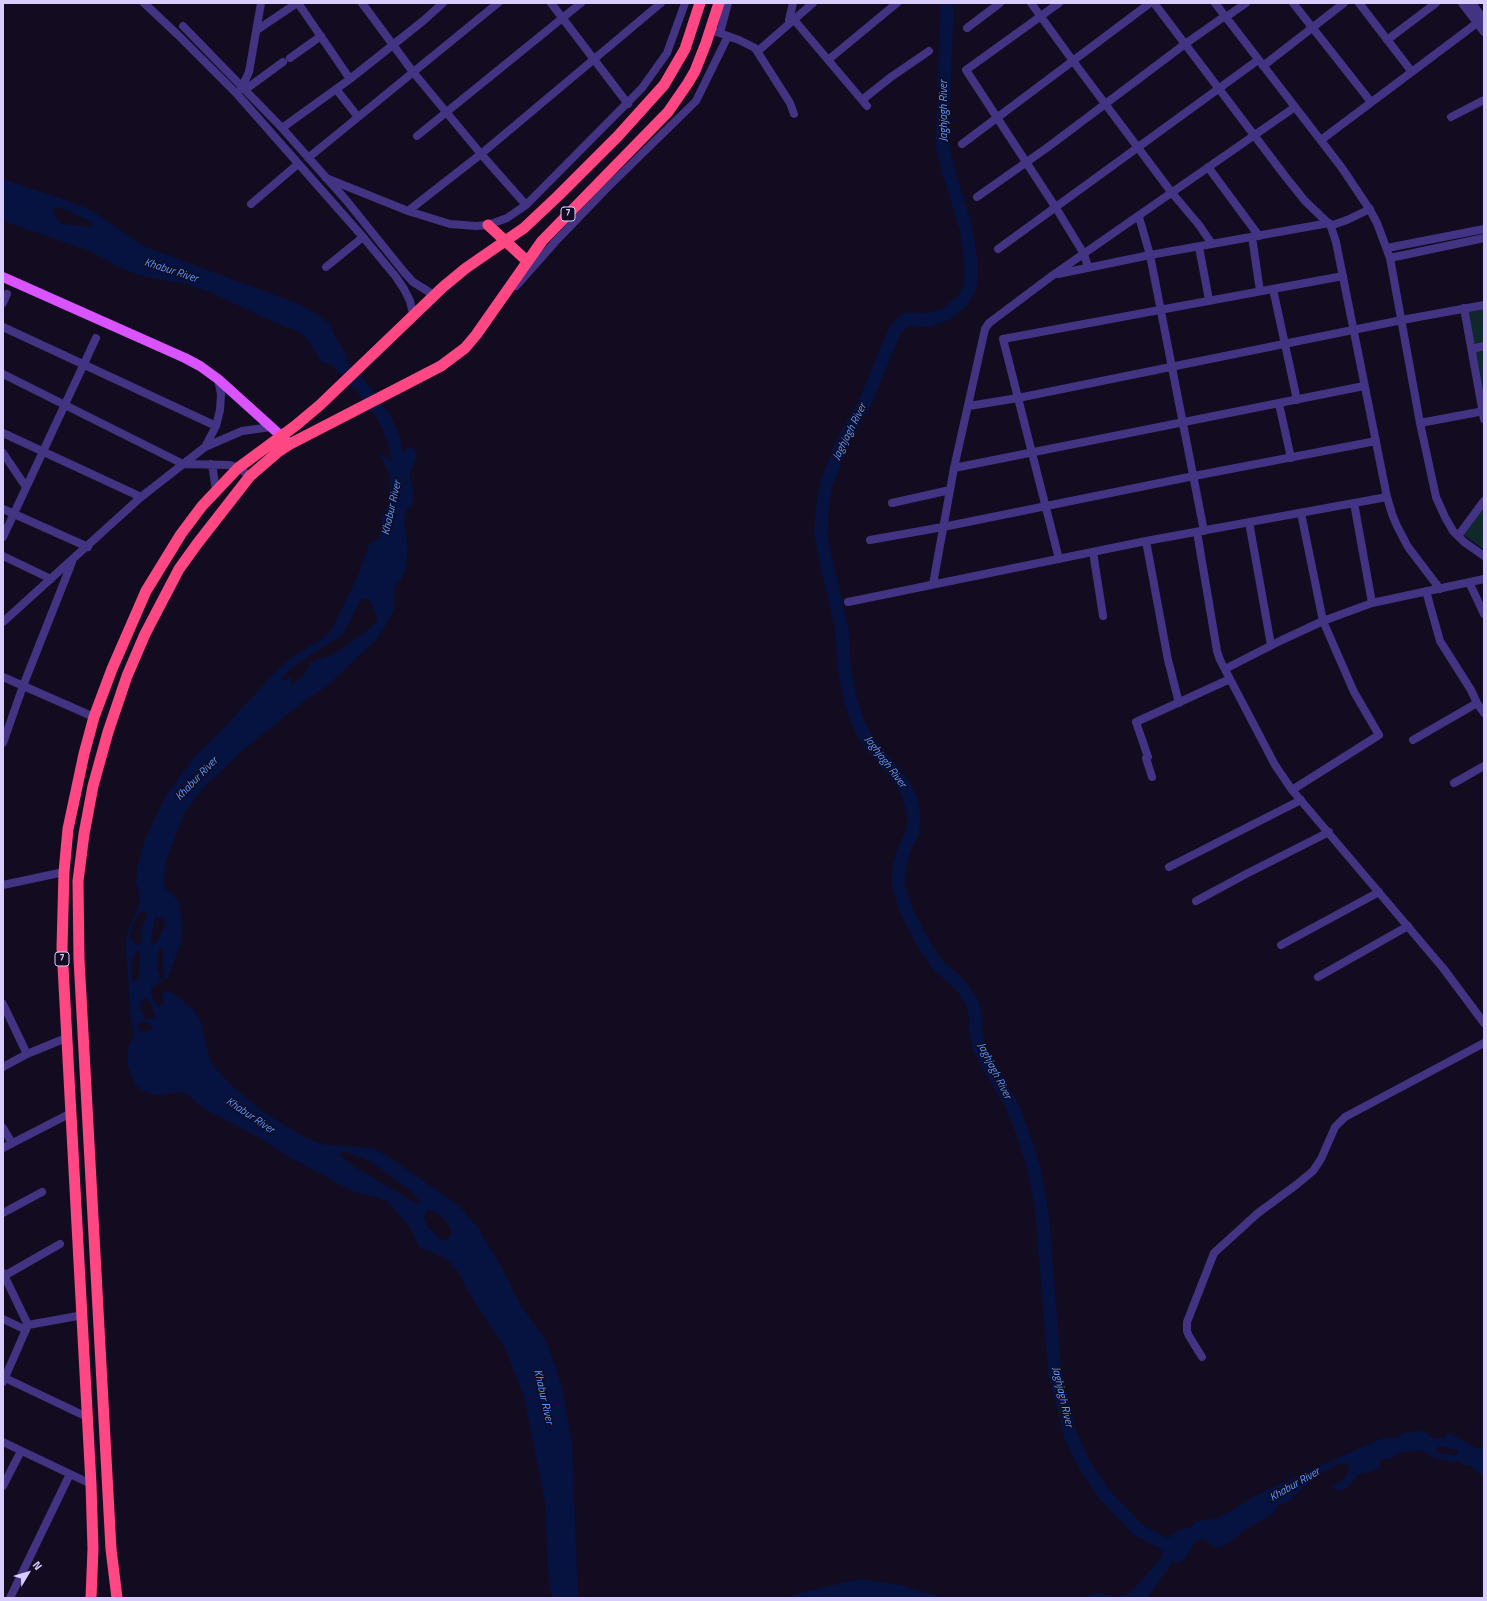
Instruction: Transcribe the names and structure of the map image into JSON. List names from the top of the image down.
{
  "streets": {
    "highway": ["7"]
  },
  "water": ["Jaghjagh River", "Khabur River"],
  "north": "top right"
}
